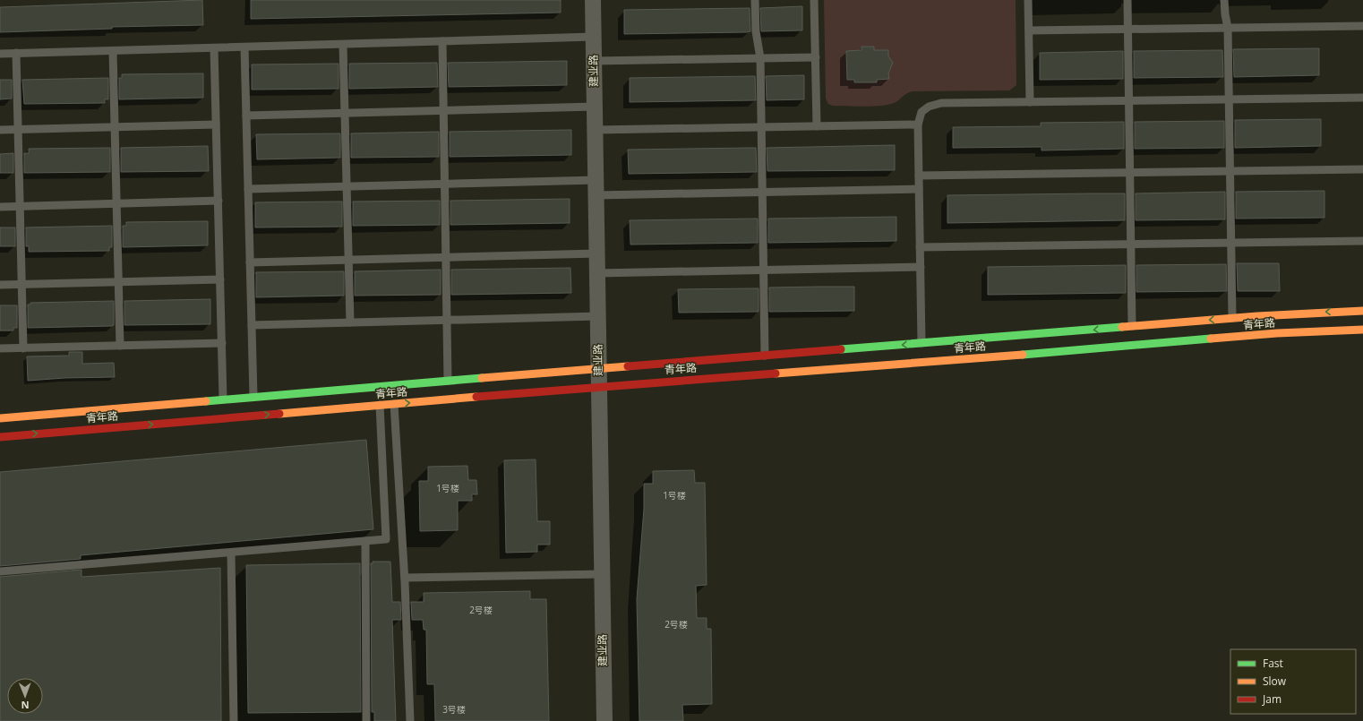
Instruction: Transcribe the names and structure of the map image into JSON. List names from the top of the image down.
{
  "streets": {
    "street": ["建业路", "青年路"]
  },
  "crossings": [
    ["建业路", "青年路"]
  ],
  "house_numbers": [
    "1号楼",
    "1号楼",
    "2号楼",
    "2号楼",
    "3号楼"
  ],
  "legend": ["Fast", "Slow", "Jam"],
  "north": "bottom"
}
